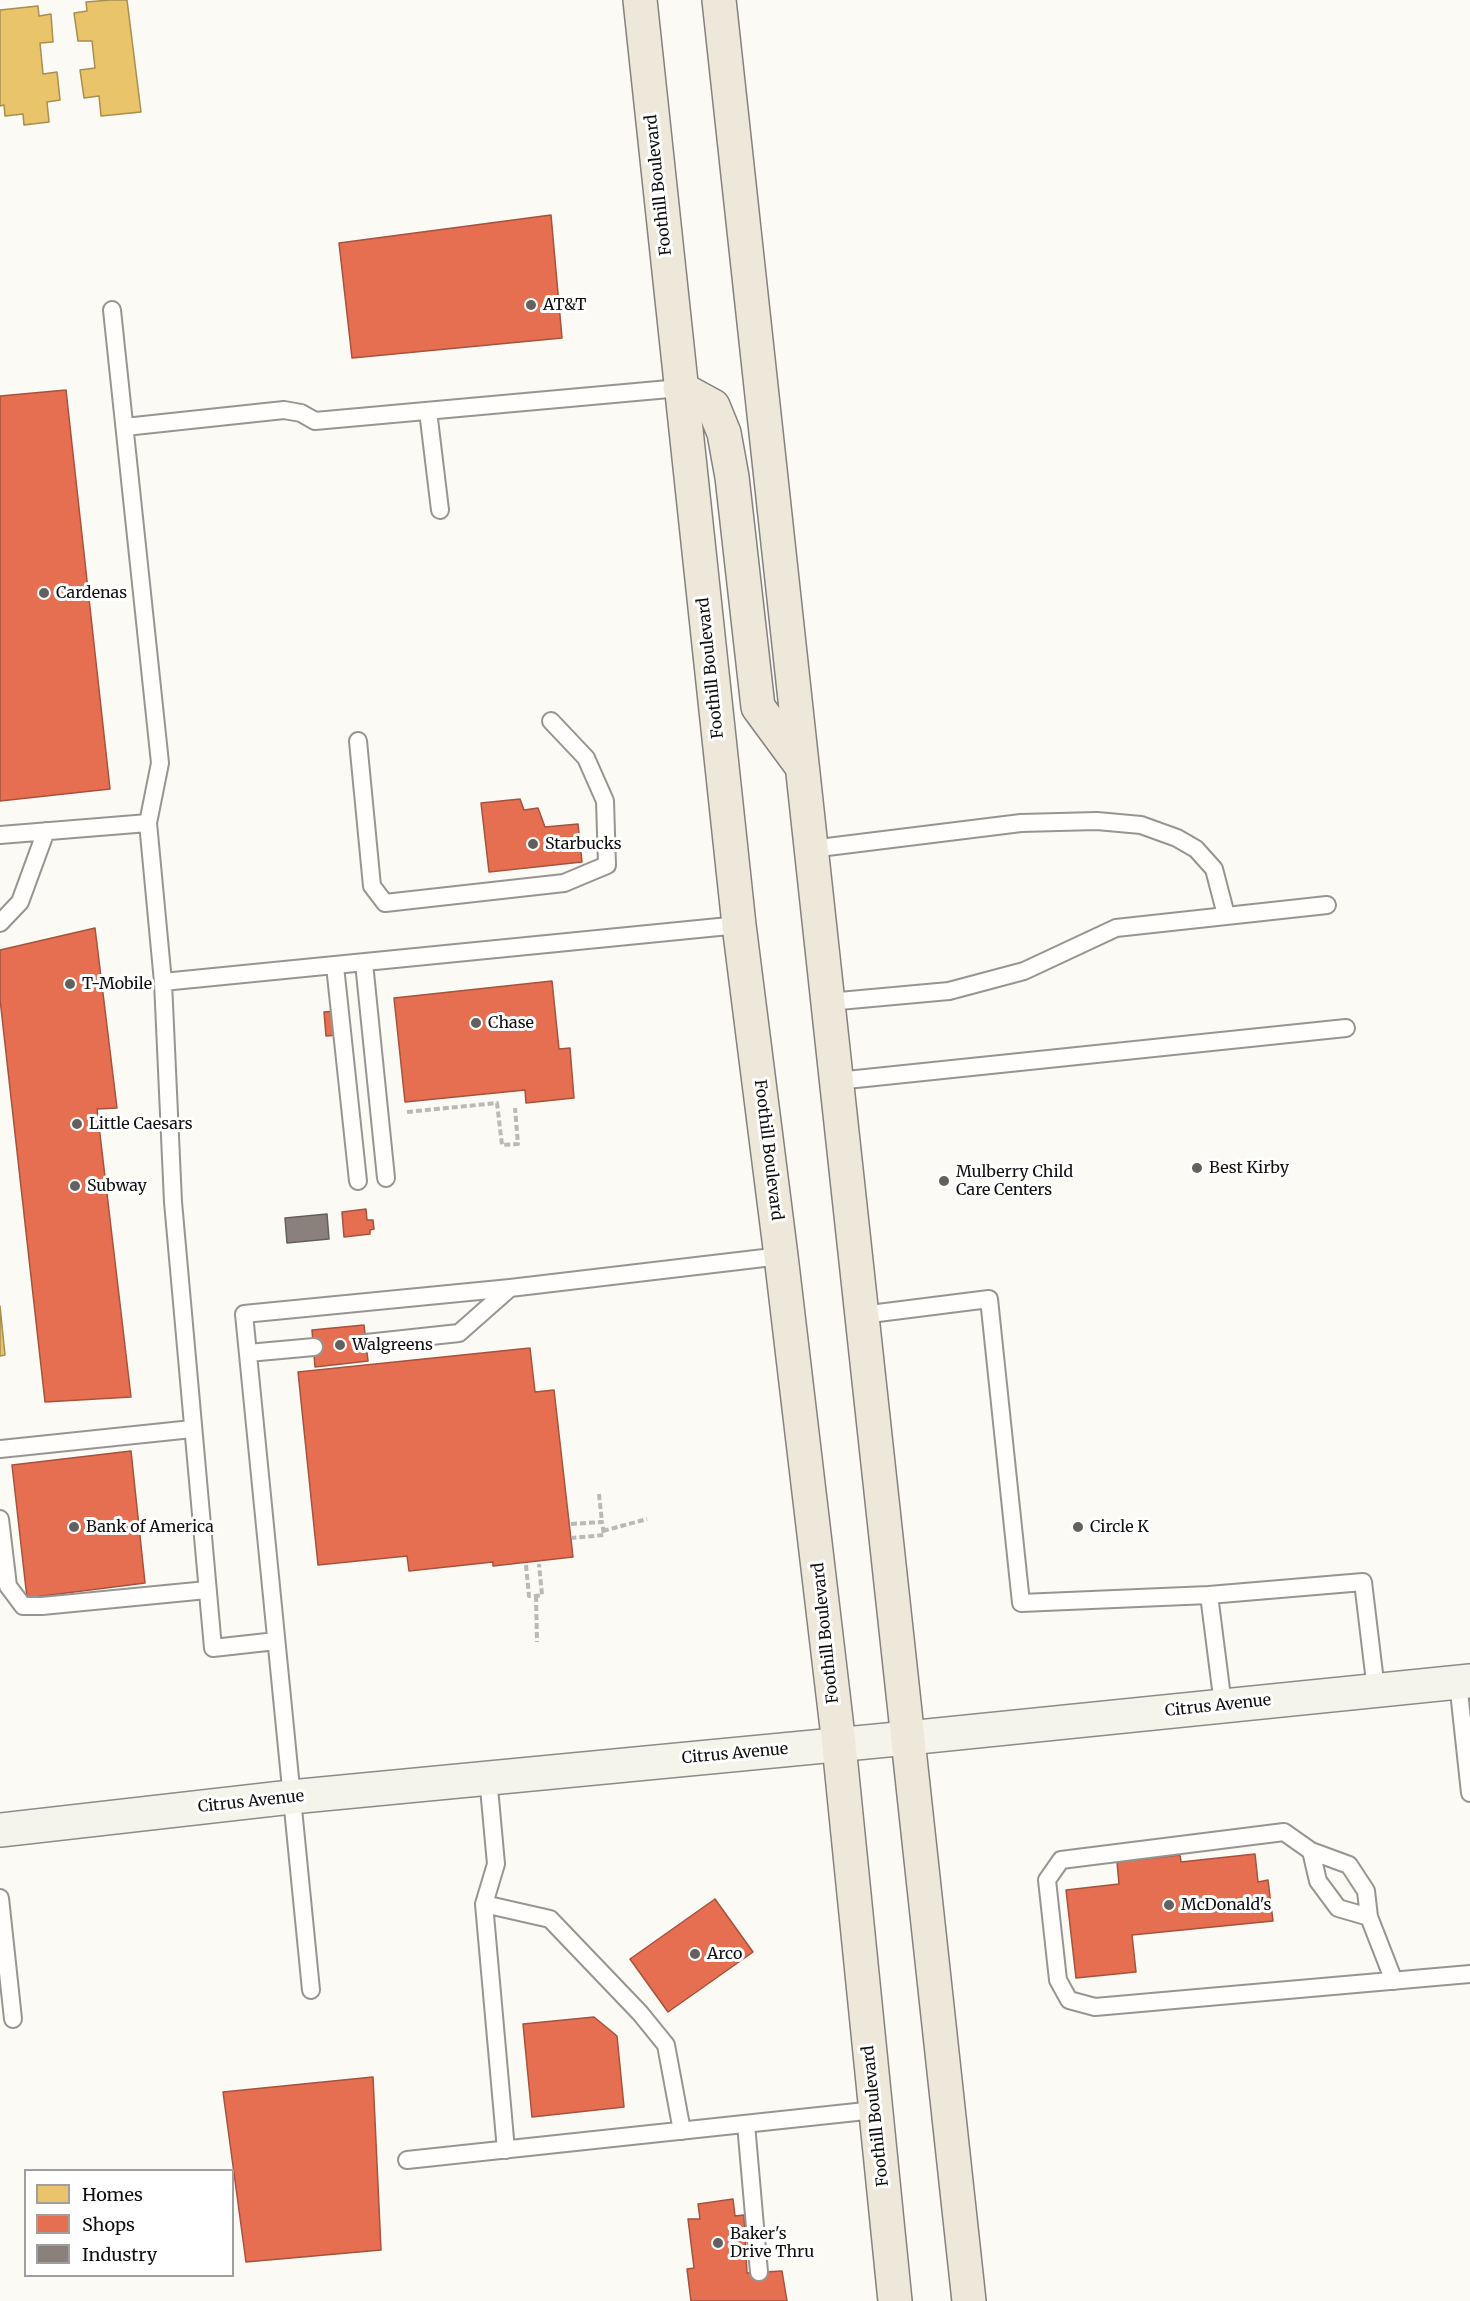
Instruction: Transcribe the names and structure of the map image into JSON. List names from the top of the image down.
{
  "streets": {
    "main road": ["Foothill Boulevard", "Citrus Avenue"]
  },
  "crossings": [
    ["Foothill Boulevard", "Citrus Avenue"]
  ],
  "places": [
    "AT&T",
    "Cardenas",
    "Starbucks",
    "T-Mobile",
    "Chase",
    "Little Caesars",
    "Best Kirby",
    "Mulberry Child Care Centers",
    "Subway",
    "Walgreens",
    "Bank of America",
    "Circle K",
    "McDonald's",
    "Arco",
    "Baker's Drive Thru"
  ],
  "legend": ["Homes", "Shops", "Industry"]
}
